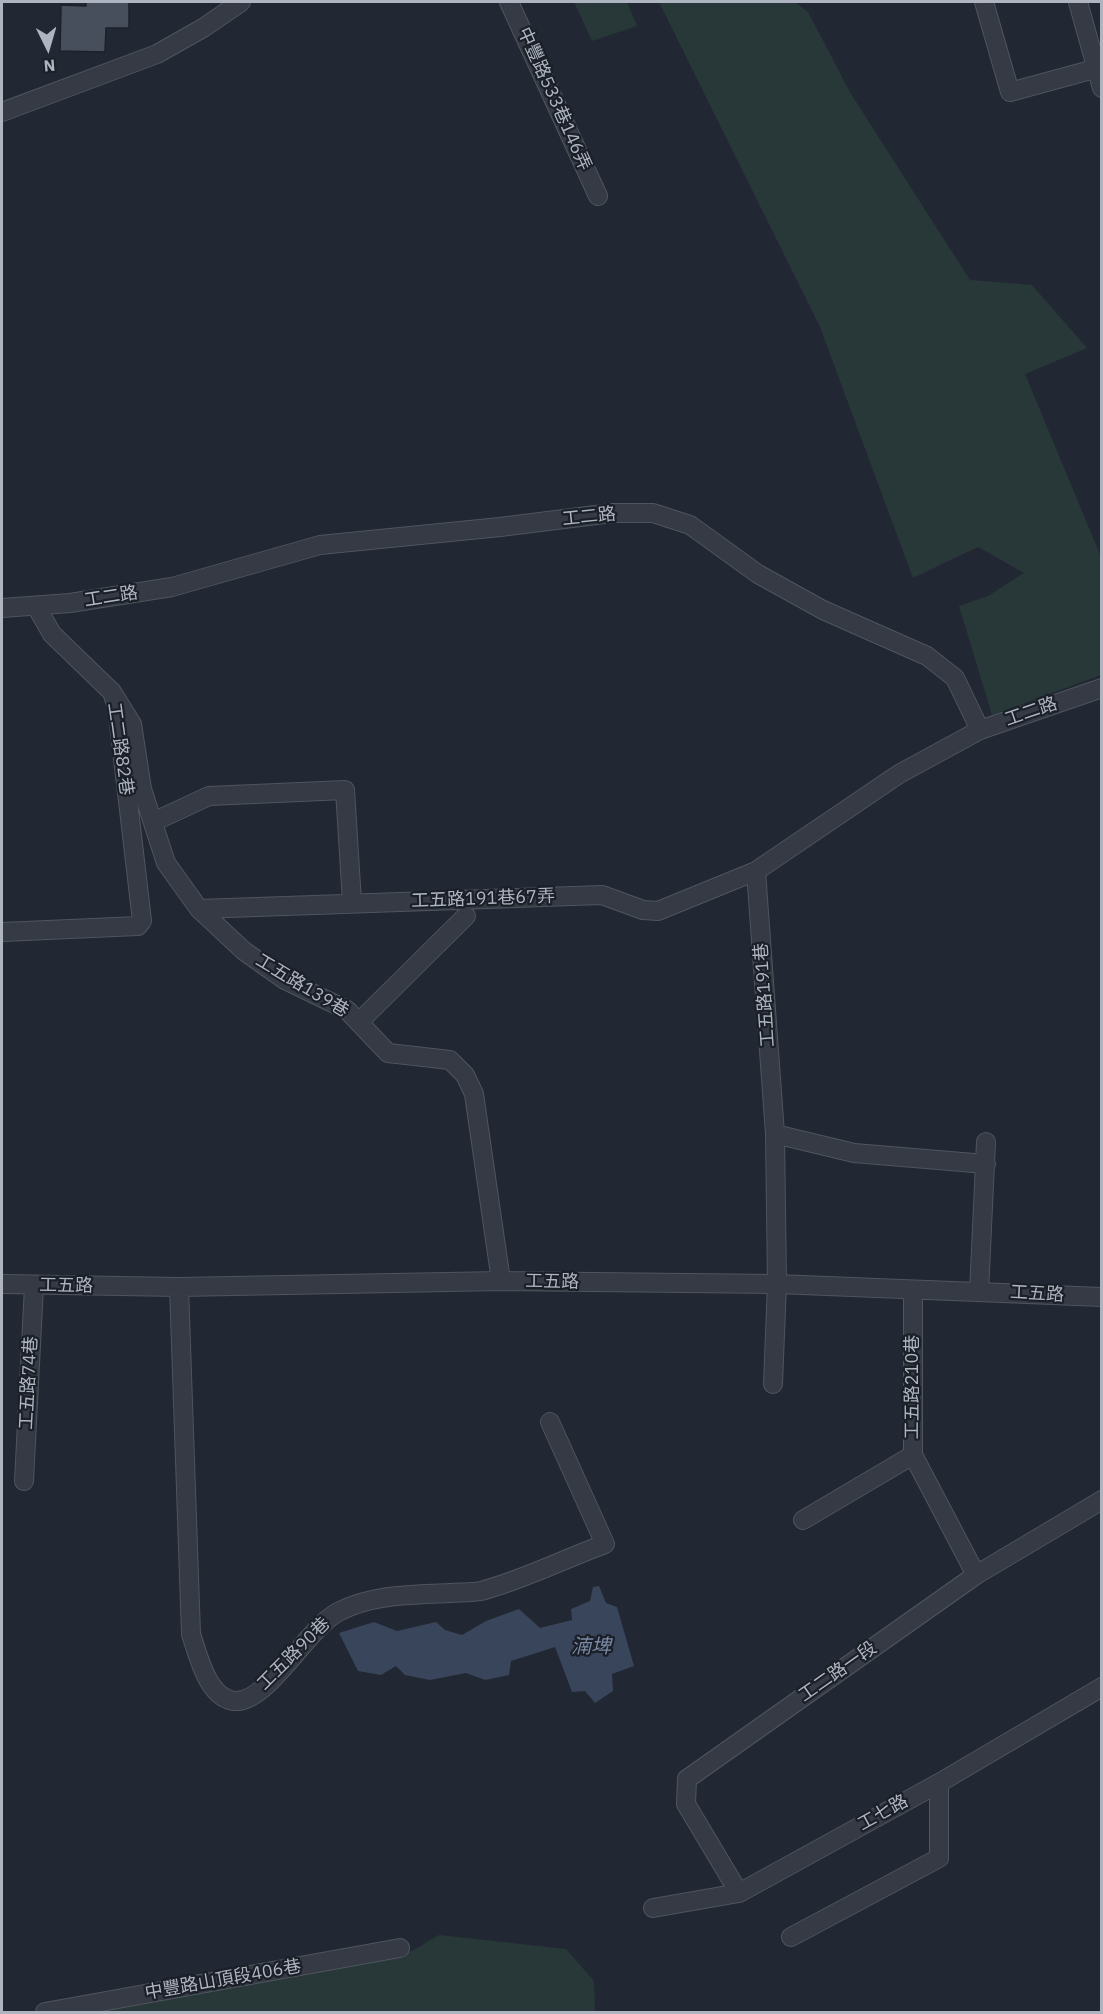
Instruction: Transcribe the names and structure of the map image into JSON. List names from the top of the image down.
{
  "streets": {
    "street": [
      "中豐路533巷146弄",
      "工二路",
      "工二路82巷",
      "工五路191巷67弄",
      "工五路139巷",
      "工五路191巷",
      "工五路",
      "工五路74巷",
      "工五路210巷",
      "工五路90巷",
      "工二路一段",
      "工七路",
      "中豐路山頂段406巷"
    ]
  },
  "crossings": [
    ["工二路", "工二路82巷"],
    ["工二路82巷", "工五路139巷"],
    ["工五路191巷67弄", "工五路139巷"],
    ["工五路191巷67弄", "工五路191巷"],
    ["工五路139巷", "工五路"],
    ["工五路191巷", "工五路"],
    ["工五路", "工五路74巷"],
    ["工五路", "工五路210巷"],
    ["工五路", "工五路90巷"],
    ["工五路210巷", "工二路一段"],
    ["工二路一段", "工七路"]
  ],
  "water": ["湳埤"],
  "north": "bottom"
}
